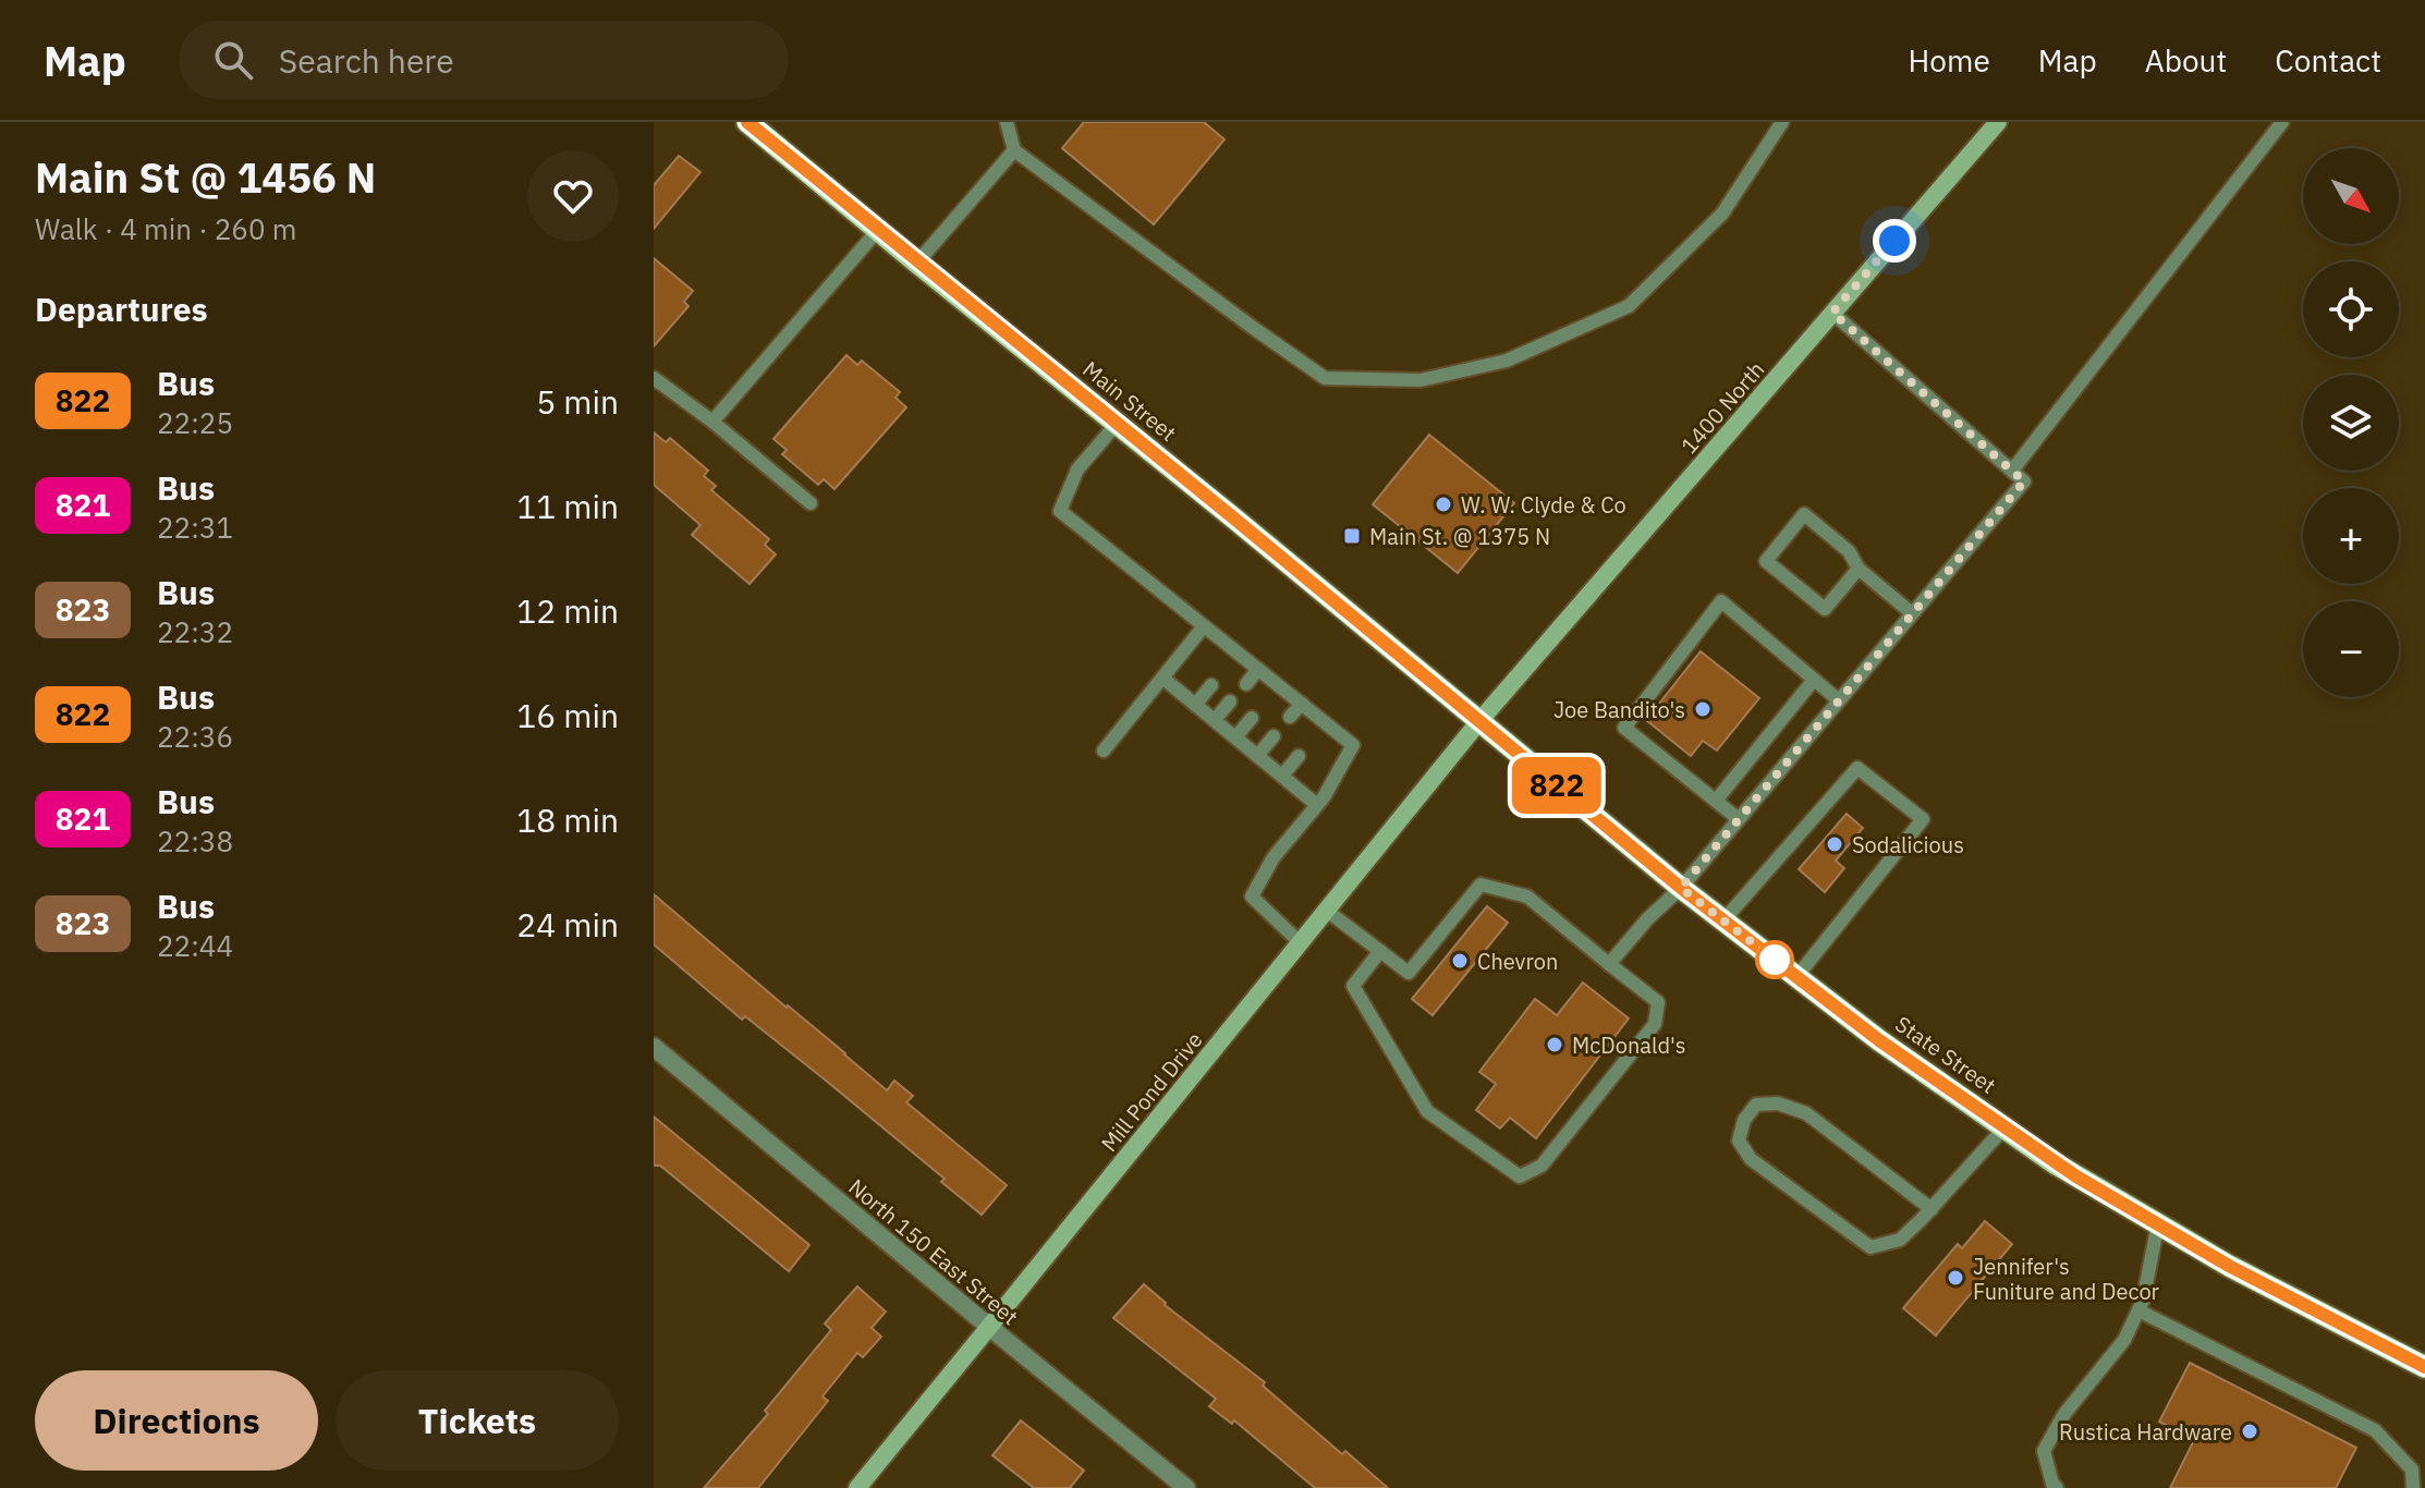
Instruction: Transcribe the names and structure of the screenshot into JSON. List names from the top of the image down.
{
  "streets": {
    "main road": [
      "Main Street",
      "1400 North",
      "State Street",
      "Mill Pond Drive"
    ],
    "street": ["North 150 East Street"]
  },
  "crossings": [
    ["Main Street", "1400 North"],
    ["Main Street", "State Street"],
    ["Main Street", "Mill Pond Drive"],
    ["1400 North", "State Street"],
    ["1400 North", "Mill Pond Drive"],
    ["State Street", "Mill Pond Drive"],
    ["Mill Pond Drive", "North 150 East Street"]
  ],
  "places": {
    "other": [
      "W. W. Clyde & Co",
      "Joe Bandito's",
      "Sodalicious",
      "Chevron",
      "McDonald's",
      "Jennifer's Funiture and Decor",
      "Rustica Hardware"
    ],
    "transit": ["Main St. @ 1375 N"]
  },
  "lines": ["bus line 822"],
  "north": "bottom right",
  "page": {
    "header": "Map",
    "search": "Search here",
    "nav": [
      "Home",
      "Map",
      "About",
      "Contact"
    ],
    "heading": [
      ["Main St @ 1456 N", "Walk · 4 min · 260 m"],
      "Departures"
    ],
    "on_map": "822",
    "map_buttons": ["+", "−"],
    "list": [
      {
        "mark": "822",
        "name": "Bus",
        "note": "22:25",
        "value": "5 min"
      },
      {
        "mark": "821",
        "name": "Bus",
        "note": "22:31",
        "value": "11 min"
      },
      {
        "mark": "823",
        "name": "Bus",
        "note": "22:32",
        "value": "12 min"
      },
      {
        "mark": "822",
        "name": "Bus",
        "note": "22:36",
        "value": "16 min"
      },
      {
        "mark": "821",
        "name": "Bus",
        "note": "22:38",
        "value": "18 min"
      },
      {
        "mark": "823",
        "name": "Bus",
        "note": "22:44",
        "value": "24 min"
      }
    ],
    "buttons": ["Directions", "Tickets"]
  }
}
